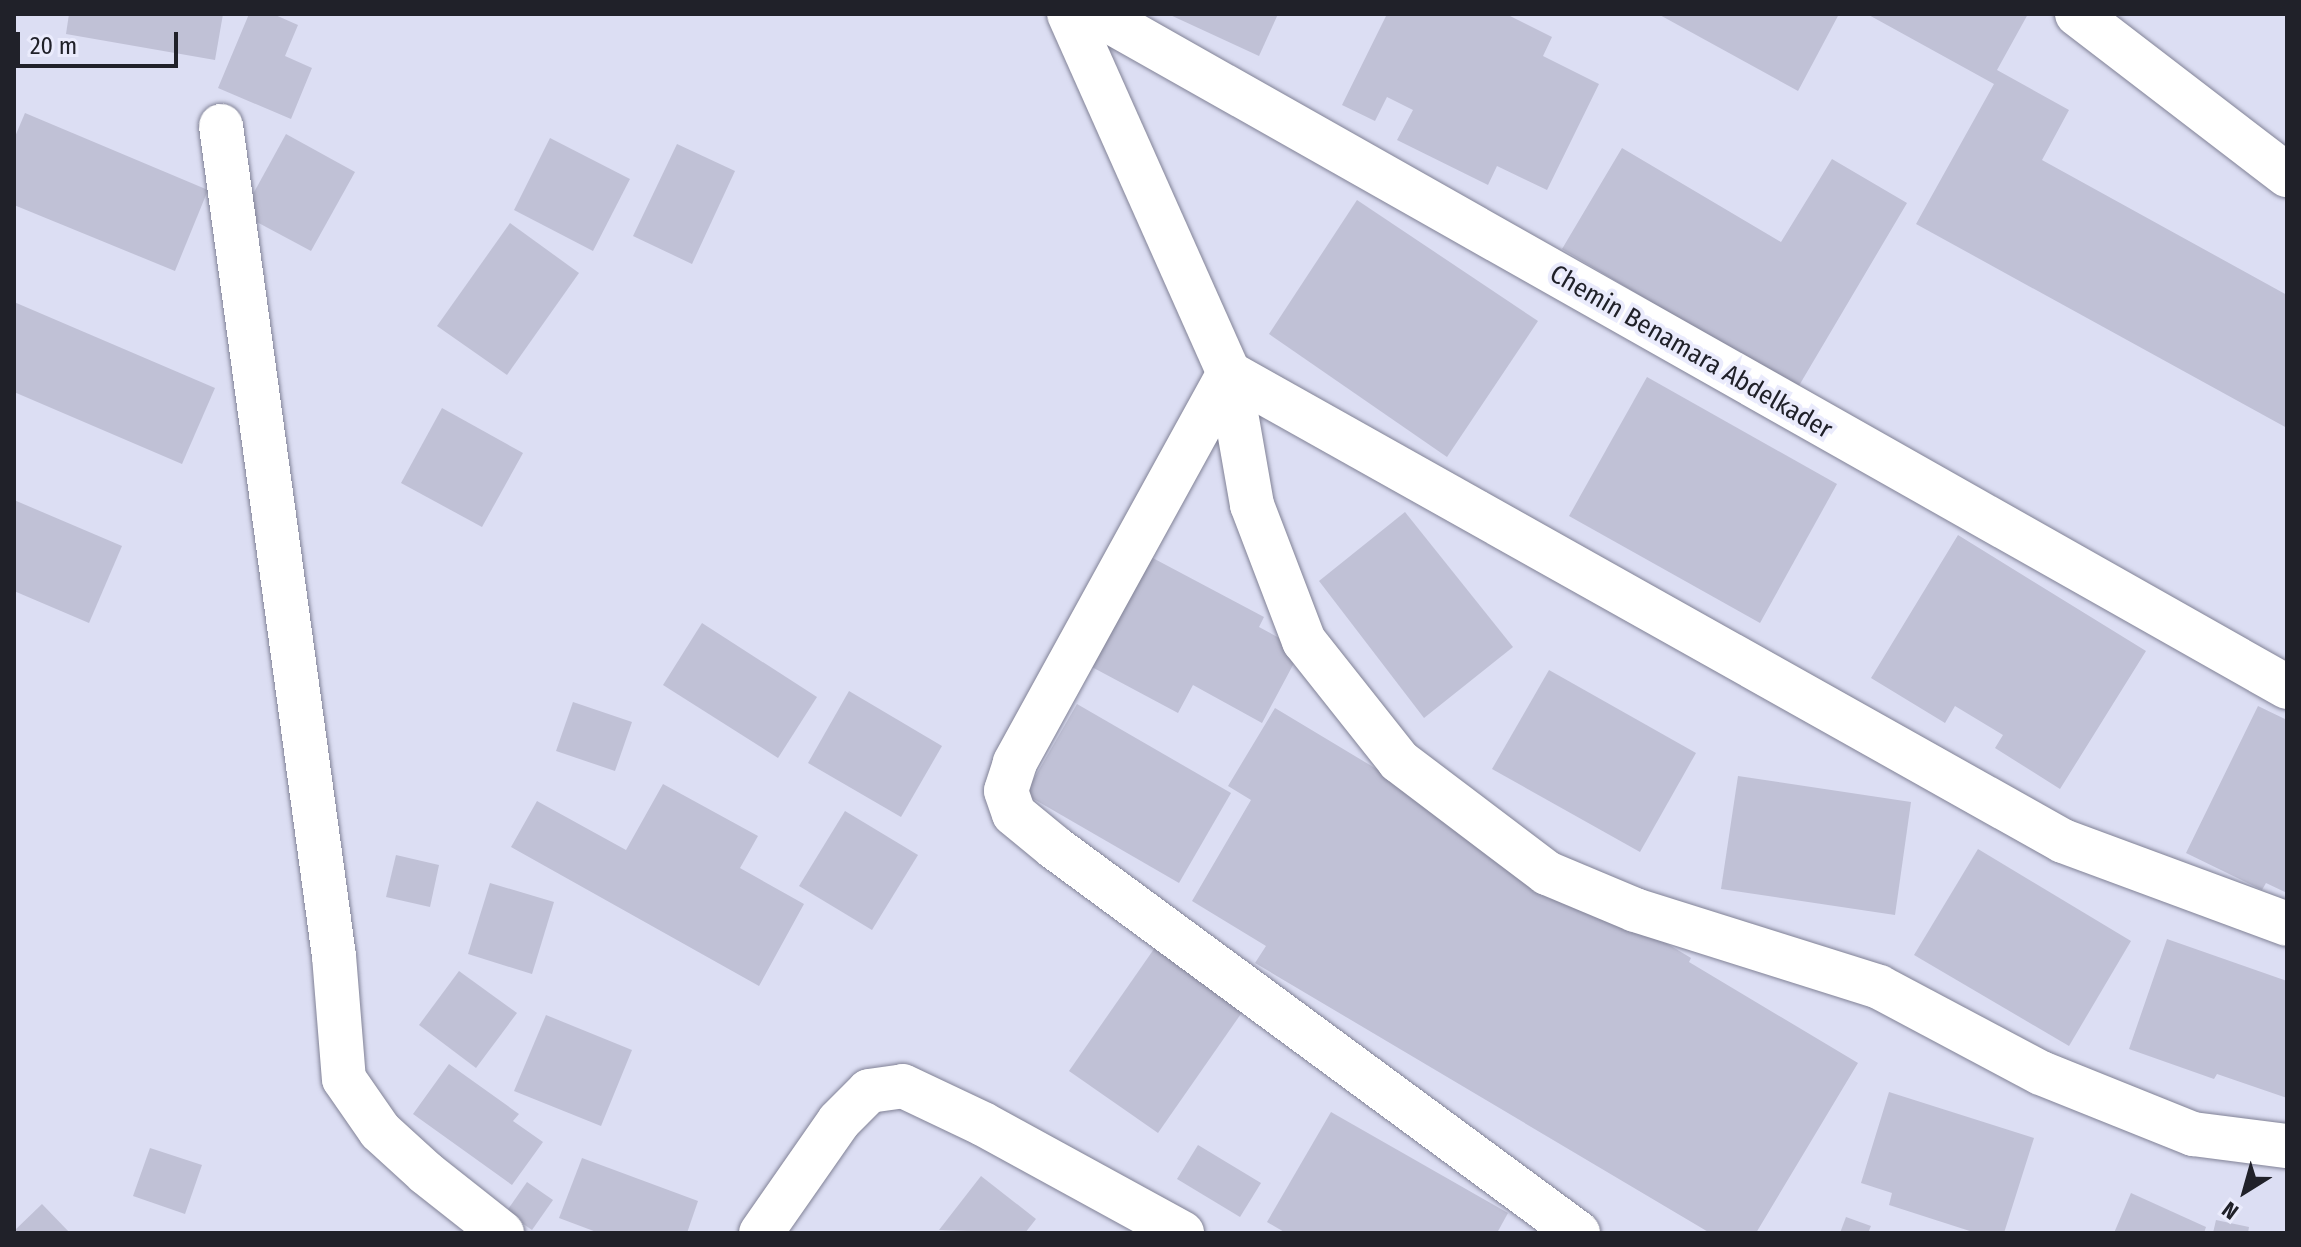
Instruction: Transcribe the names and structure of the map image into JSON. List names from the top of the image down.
{
  "streets": {
    "street": ["Chemin Benamara Abdelkader"]
  },
  "scale_bar": "20 m",
  "north": "bottom left"
}
